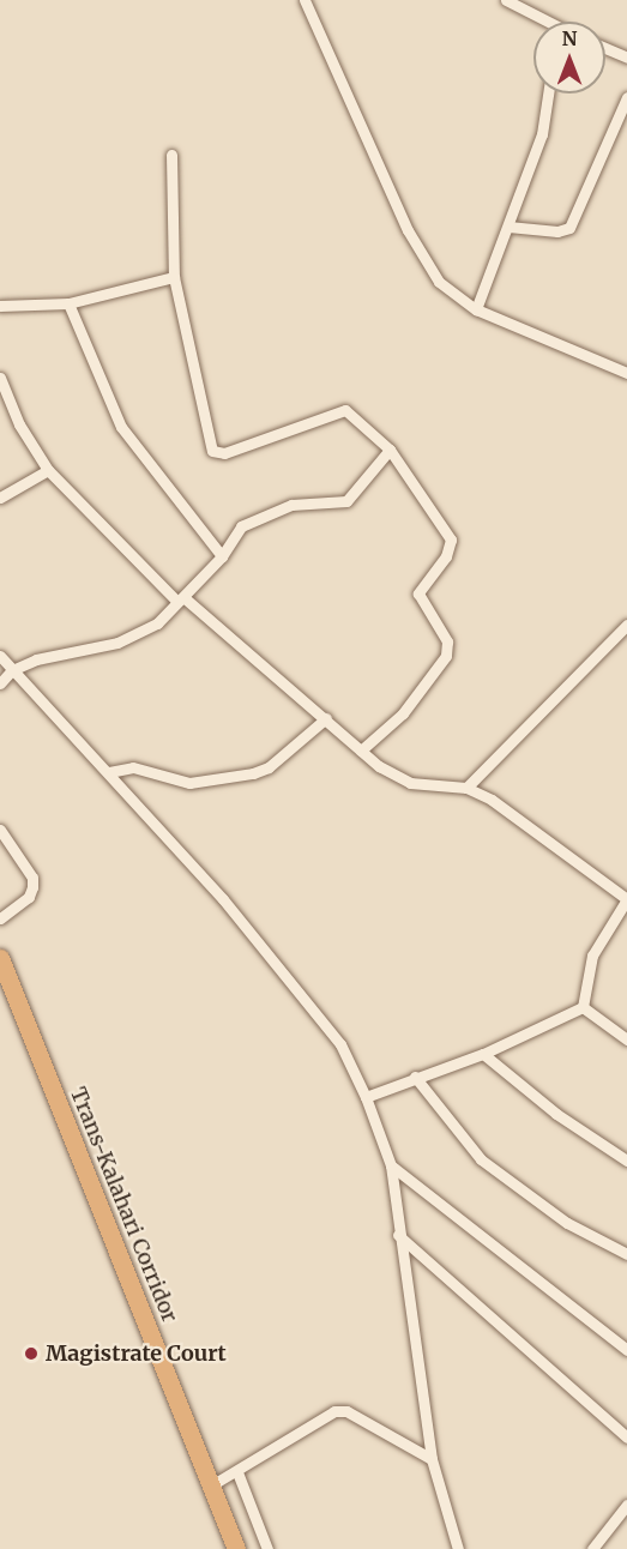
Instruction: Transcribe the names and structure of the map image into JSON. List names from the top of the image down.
{
  "streets": {
    "highway": ["Trans-Kalahari Corridor"]
  },
  "places": ["Magistrate Court"],
  "north": "top"
}
